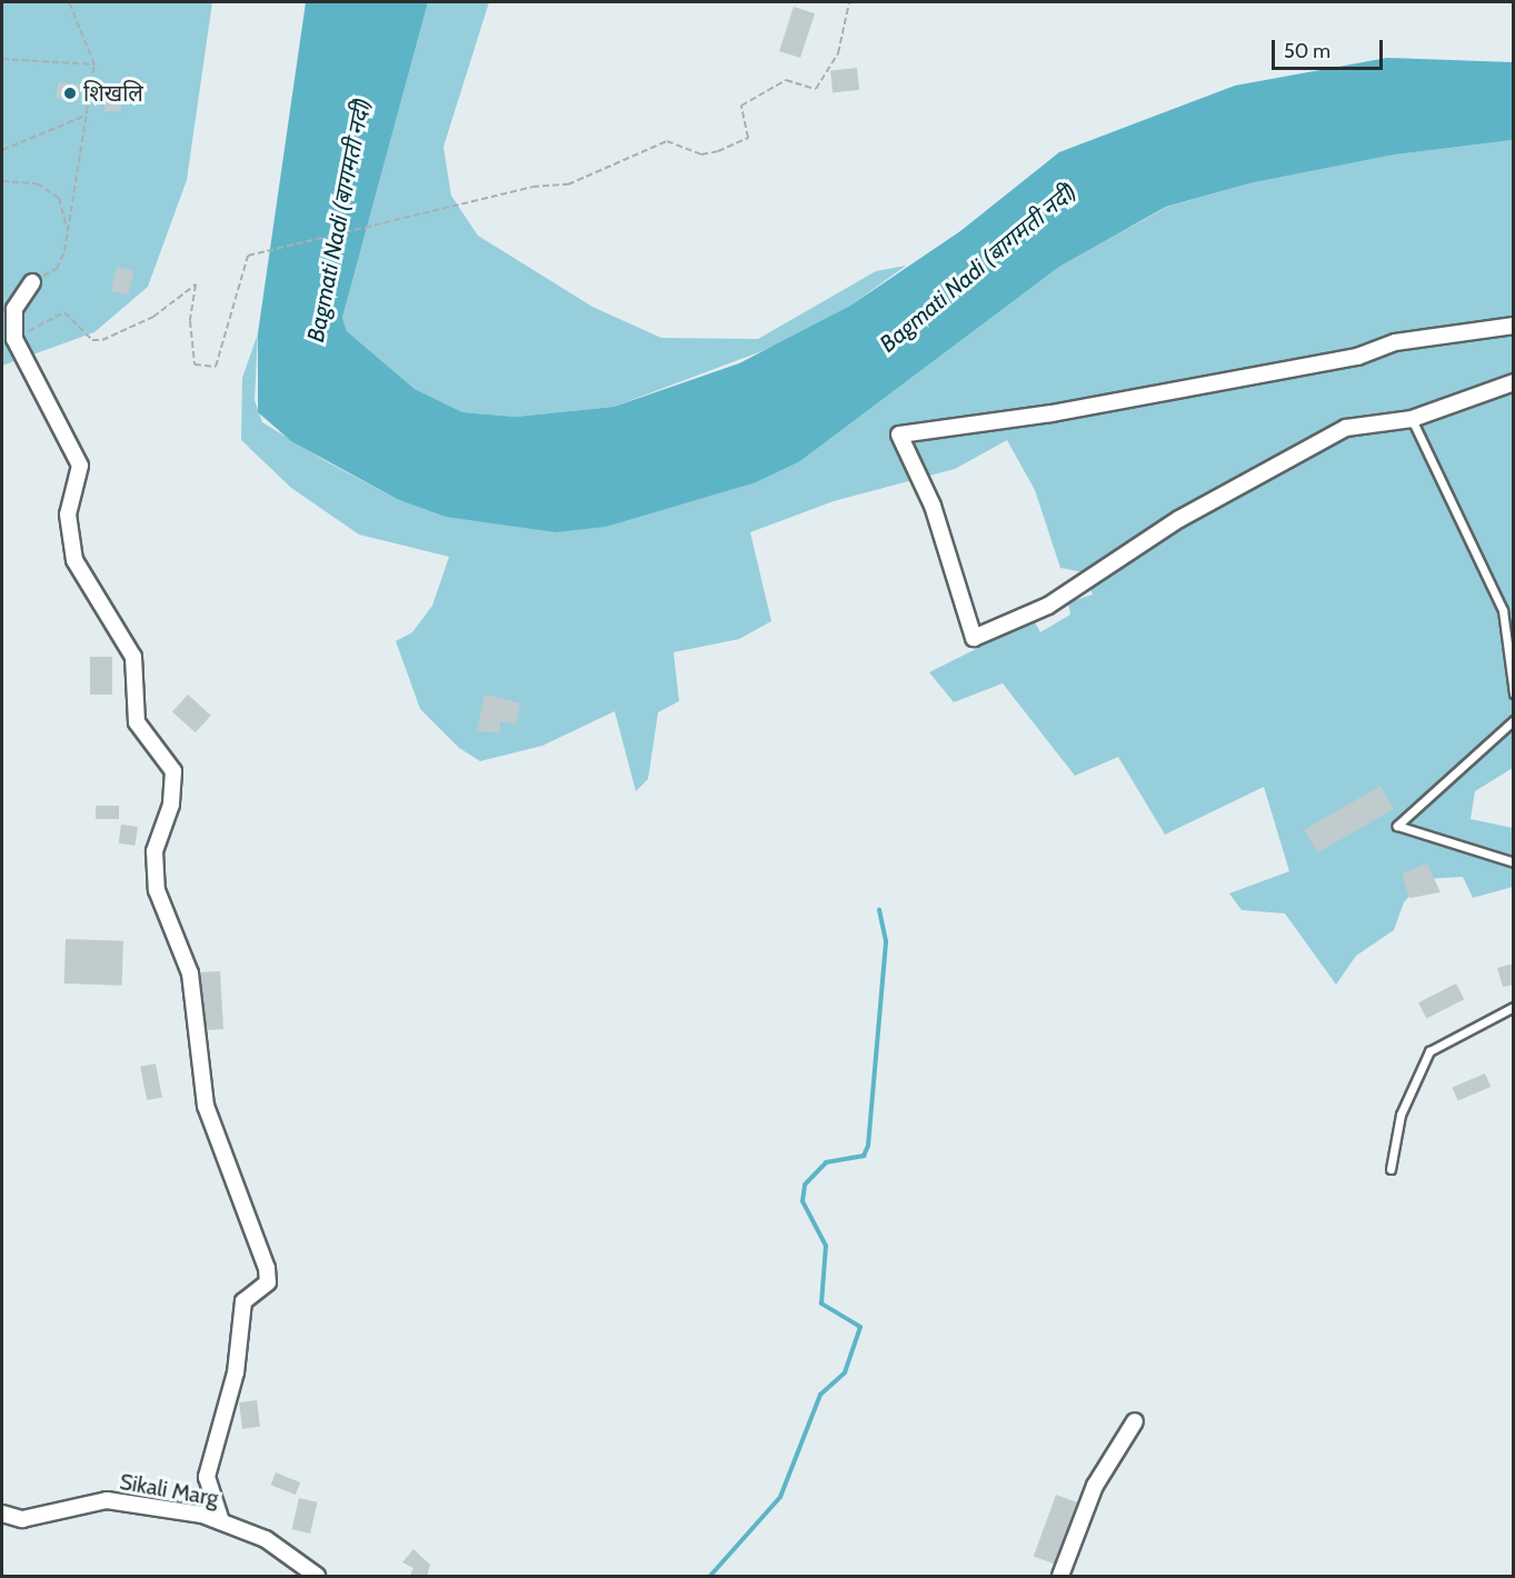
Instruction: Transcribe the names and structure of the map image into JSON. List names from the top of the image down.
{
  "streets": {
    "street": ["Sikali Marg"]
  },
  "water": ["Bagmati Nadi (बागमती नदी)"],
  "places": ["शिखलि"],
  "scale_bar": "50 m"
}
